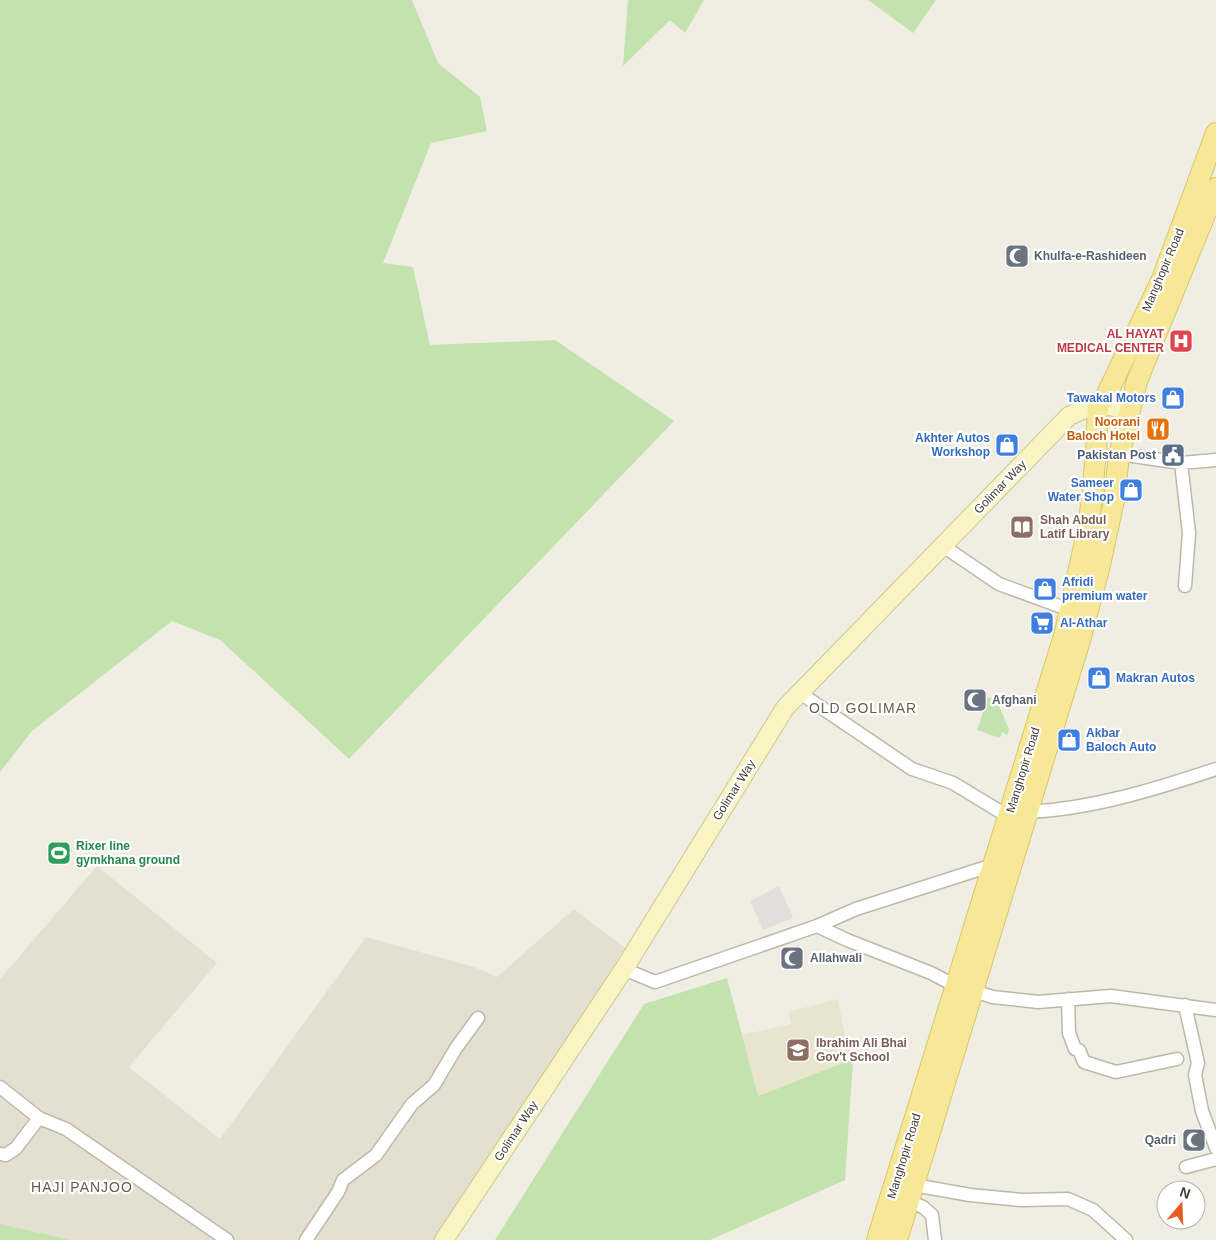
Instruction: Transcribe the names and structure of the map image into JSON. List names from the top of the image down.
{
  "streets": {
    "main road": ["Manghopir Road", "Golimar Way"]
  },
  "crossings": [
    ["Manghopir Road", "Golimar Way"]
  ],
  "districts": ["OLD GOLIMAR", "HAJI PANJOO"],
  "places": {
    "mosque": [
      "Khulfa-e-Rashideen",
      "Afghani",
      "Allahwali",
      "Qadri"
    ],
    "hospital": ["AL HAYAT MEDICAL CENTER"],
    "shop": [
      "Tawakal Motors",
      "Akhter Autos Workshop",
      "Sameer Water Shop",
      "Afridi premium water",
      "Makran Autos",
      "Akbar Baloch Auto"
    ],
    "restaurant": ["Noorani Baloch Hotel"],
    "public building": ["Pakistan Post"],
    "library": ["Shah Abdul Latif Library"],
    "supermarket": ["Al-Athar"],
    "sports": ["Rixer line gymkhana ground"],
    "school or university": ["Ibrahim Ali Bhai Gov't School"]
  },
  "north": "top"
}
